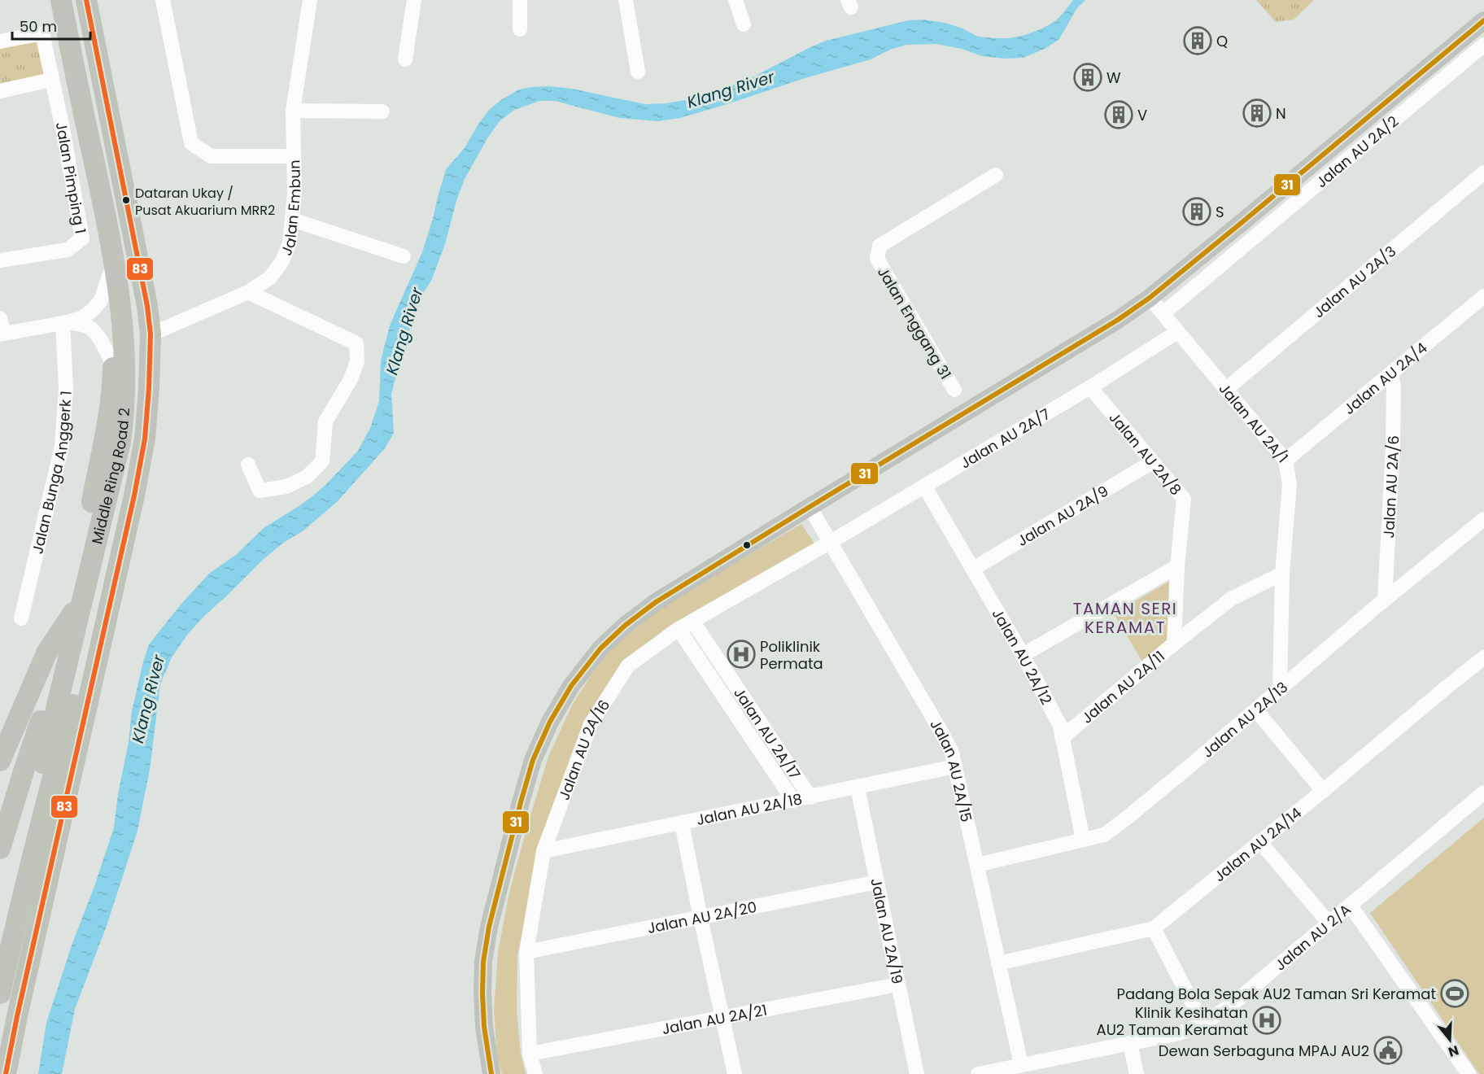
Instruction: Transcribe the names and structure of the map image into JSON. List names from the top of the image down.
{
  "streets": {
    "highway": ["Middle Ring Road 2"],
    "street": [
      "Jalan AU 2A/2",
      "Jalan Pimping 1",
      "Jalan Embun",
      "Jalan AU 2A/3",
      "Jalan Enggang 31",
      "Jalan AU 2A/4",
      "Jalan AU 2A/1",
      "Jalan AU 2A/7",
      "Jalan AU 2A/8",
      "Jalan Bunga Anggerk 1",
      "Jalan AU 2A/6",
      "Jalan AU 2A/9",
      "Jalan AU 2A/12",
      "Jalan AU 2A/11",
      "Jalan AU 2A/13",
      "Jalan AU 2A/17",
      "Jalan AU 2A/16",
      "Jalan AU 2A/15",
      "Jalan AU 2A/18",
      "Jalan AU 2A/14",
      "Jalan AU 2A/20",
      "Jalan AU 2A/19",
      "Jalan AU 2/A",
      "Jalan AU 2A/21"
    ]
  },
  "crossings": [
    ["Jalan AU 2A/2", "Jalan AU 2A/1"],
    ["Jalan Embun", "Middle Ring Road 2"],
    ["Jalan AU 2A/3", "Jalan AU 2A/1"],
    ["Jalan AU 2A/4", "Jalan AU 2A/1"],
    ["Jalan AU 2A/4", "Jalan AU 2A/6"],
    ["Jalan AU 2A/1", "Jalan AU 2A/7"],
    ["Jalan AU 2A/1", "Jalan AU 2A/11"],
    ["Jalan AU 2A/1", "Jalan AU 2A/13"],
    ["Jalan AU 2A/7", "Jalan AU 2A/8"],
    ["Jalan AU 2A/7", "Jalan AU 2A/12"],
    ["Jalan AU 2A/7", "Jalan AU 2A/16"],
    ["Jalan AU 2A/7", "Jalan AU 2A/15"],
    ["Jalan AU 2A/8", "Jalan AU 2A/9"],
    ["Jalan AU 2A/8", "Jalan AU 2A/11"],
    ["Jalan AU 2A/6", "Jalan AU 2A/13"],
    ["Jalan AU 2A/9", "Jalan AU 2A/12"],
    ["Jalan AU 2A/12", "Jalan AU 2A/11"],
    ["Jalan AU 2A/12", "Jalan AU 2A/13"],
    ["Jalan AU 2A/13", "Jalan AU 2A/15"],
    ["Jalan AU 2A/17", "Jalan AU 2A/16"],
    ["Jalan AU 2A/17", "Jalan AU 2A/18"],
    ["Jalan AU 2A/16", "Jalan AU 2A/15"],
    ["Jalan AU 2A/16", "Jalan AU 2A/18"],
    ["Jalan AU 2A/16", "Jalan AU 2A/20"],
    ["Jalan AU 2A/16", "Jalan AU 2A/21"],
    ["Jalan AU 2A/15", "Jalan AU 2A/18"],
    ["Jalan AU 2A/15", "Jalan AU 2A/14"],
    ["Jalan AU 2A/15", "Jalan AU 2/A"],
    ["Jalan AU 2A/18", "Jalan AU 2A/19"],
    ["Jalan AU 2A/20", "Jalan AU 2A/19"],
    ["Jalan AU 2A/19", "Jalan AU 2A/21"]
  ],
  "districts": ["TAMAN SERI KERAMAT"],
  "water": ["Klang River"],
  "places": {
    "building": [
      "Q",
      "W",
      "N",
      "V",
      "S"
    ],
    "other": ["Dataran Ukay / Pusat Akuarium MRR2"],
    "hospital": ["Poliklinik Permata", "Klinik Kesihatan AU2 Taman Keramat"],
    "sports": ["Padang Bola Sepak AU2 Taman Sri Keramat"],
    "public building": ["Dewan Serbaguna MPAJ AU2"]
  },
  "lines": ["transit line 83", "transit line 31"],
  "scale_bar": "50 m",
  "north": "bottom"
}
